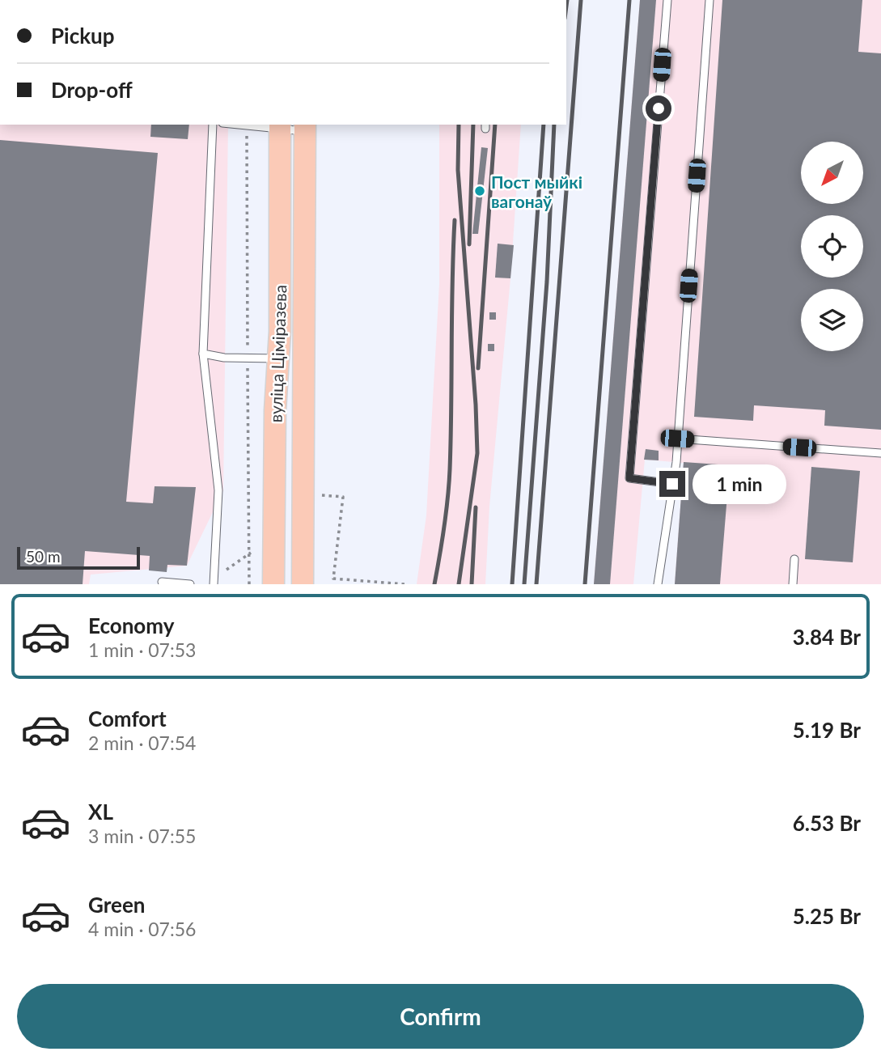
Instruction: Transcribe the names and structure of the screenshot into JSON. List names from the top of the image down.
{
  "streets": {
    "main road": ["вуліца Ціміразева"]
  },
  "places": ["Пост мыйкі вагонаў"],
  "scale_bar": "50 m",
  "north": "bottom left",
  "page": {
    "banner": ["Pickup", "Drop-off"],
    "bubble": "1 min",
    "scale": "50 m",
    "list": [
      {
        "name": "Economy",
        "note": "1 min · 07:53",
        "value": "3.84 Br"
      },
      {
        "name": "Comfort",
        "note": "2 min · 07:54",
        "value": "5.19 Br"
      },
      {
        "name": "XL",
        "note": "3 min · 07:55",
        "value": "6.53 Br"
      },
      {
        "name": "Green",
        "note": "4 min · 07:56",
        "value": "5.25 Br"
      }
    ],
    "buttons": "Confirm"
  }
}
